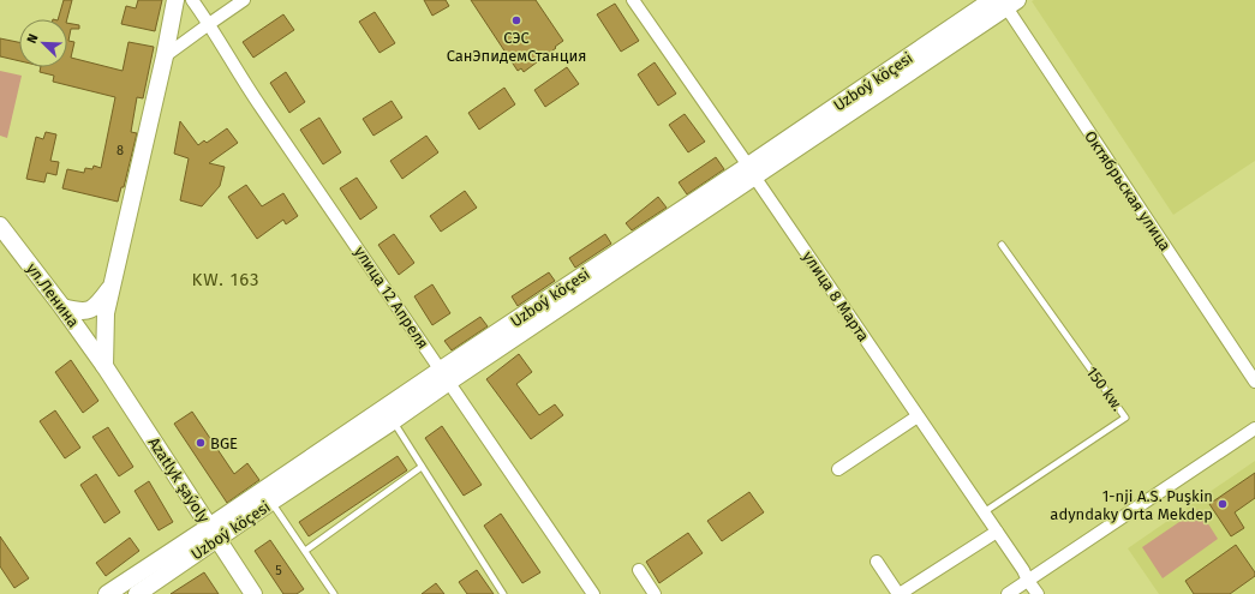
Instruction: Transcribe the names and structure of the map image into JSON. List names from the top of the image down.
{
  "streets": {
    "street": [
      "Uzboý köçesi",
      "Октябрьская улица",
      "ул.Ленина",
      "улица 8 Марта",
      "улица 12 Апреля",
      "Azatlyk şaýoly"
    ],
    "lane": ["150 kw."]
  },
  "crossings": [
    ["Uzboý köçesi", "Октябрьская улица"],
    ["Uzboý köçesi", "улица 8 Марта"],
    ["Uzboý köçesi", "улица 12 Апреля"],
    ["Uzboý köçesi", "Azatlyk şaýoly"],
    ["ул.Ленина", "Azatlyk şaýoly"],
    ["улица 8 Марта", "150 kw."]
  ],
  "districts": ["KW. 163"],
  "places": ["СЭС СанЭпидемСтанция", "BGE", "1-nji A.S. Puşkin adyndaky Orta Mekdep"],
  "house_numbers": ["8", "5"],
  "north": "top left"
}
